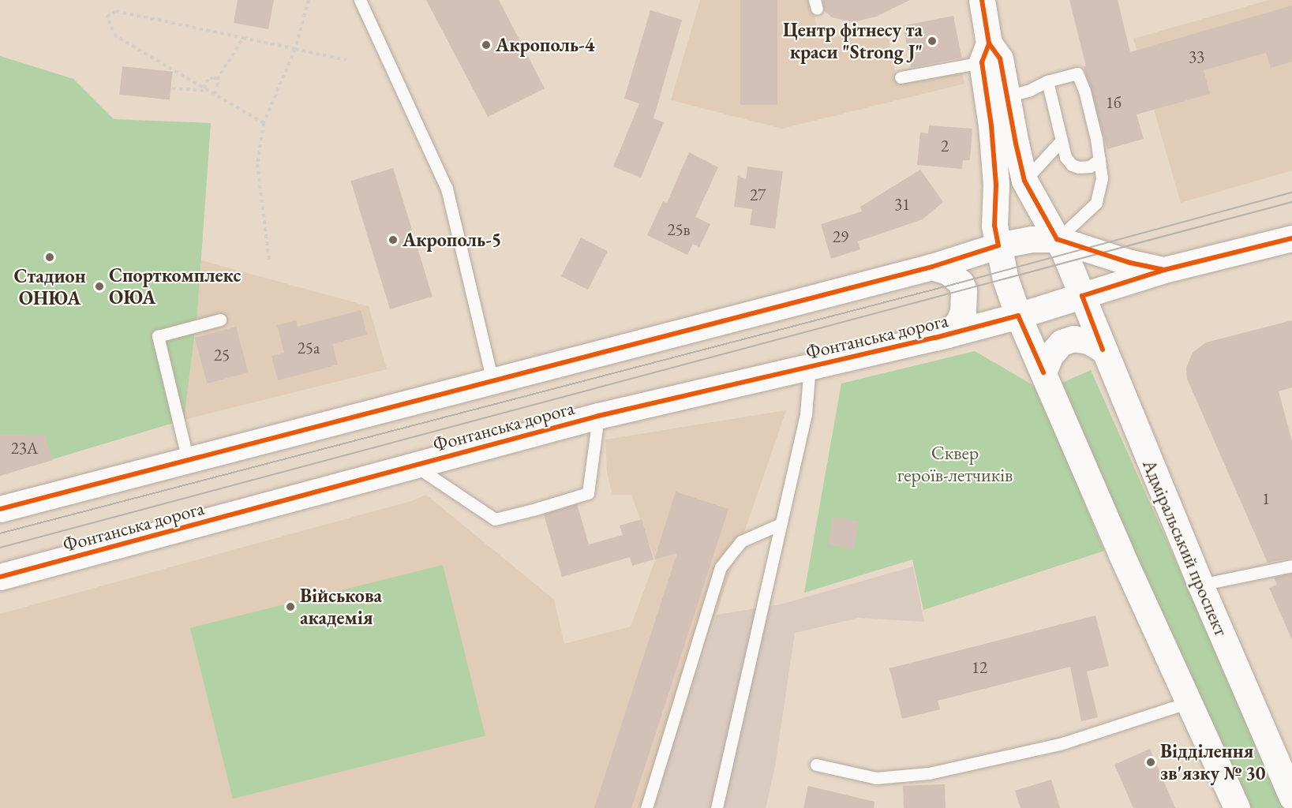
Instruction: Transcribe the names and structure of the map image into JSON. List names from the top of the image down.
{
  "streets": {
    "main road": ["Фонтанська дорога", "Адміральський проспект"]
  },
  "crossings": [
    ["Фонтанська дорога", "Адміральський проспект"]
  ],
  "parks": ["Сквер героїв-летчиків"],
  "places": [
    "Центр фітнесу та краси \"Strong J\"",
    "Акрополь-4",
    "Акрополь-5",
    "Стадион ОНЮА",
    "Спорткомплекс ОЮА",
    "Військова академія",
    "Відділення зв'язку № 30"
  ],
  "house_numbers": [
    "33",
    "1б",
    "2",
    "27",
    "31",
    "25в",
    "29",
    "25а",
    "25",
    "23А",
    "1",
    "12"
  ]
}
